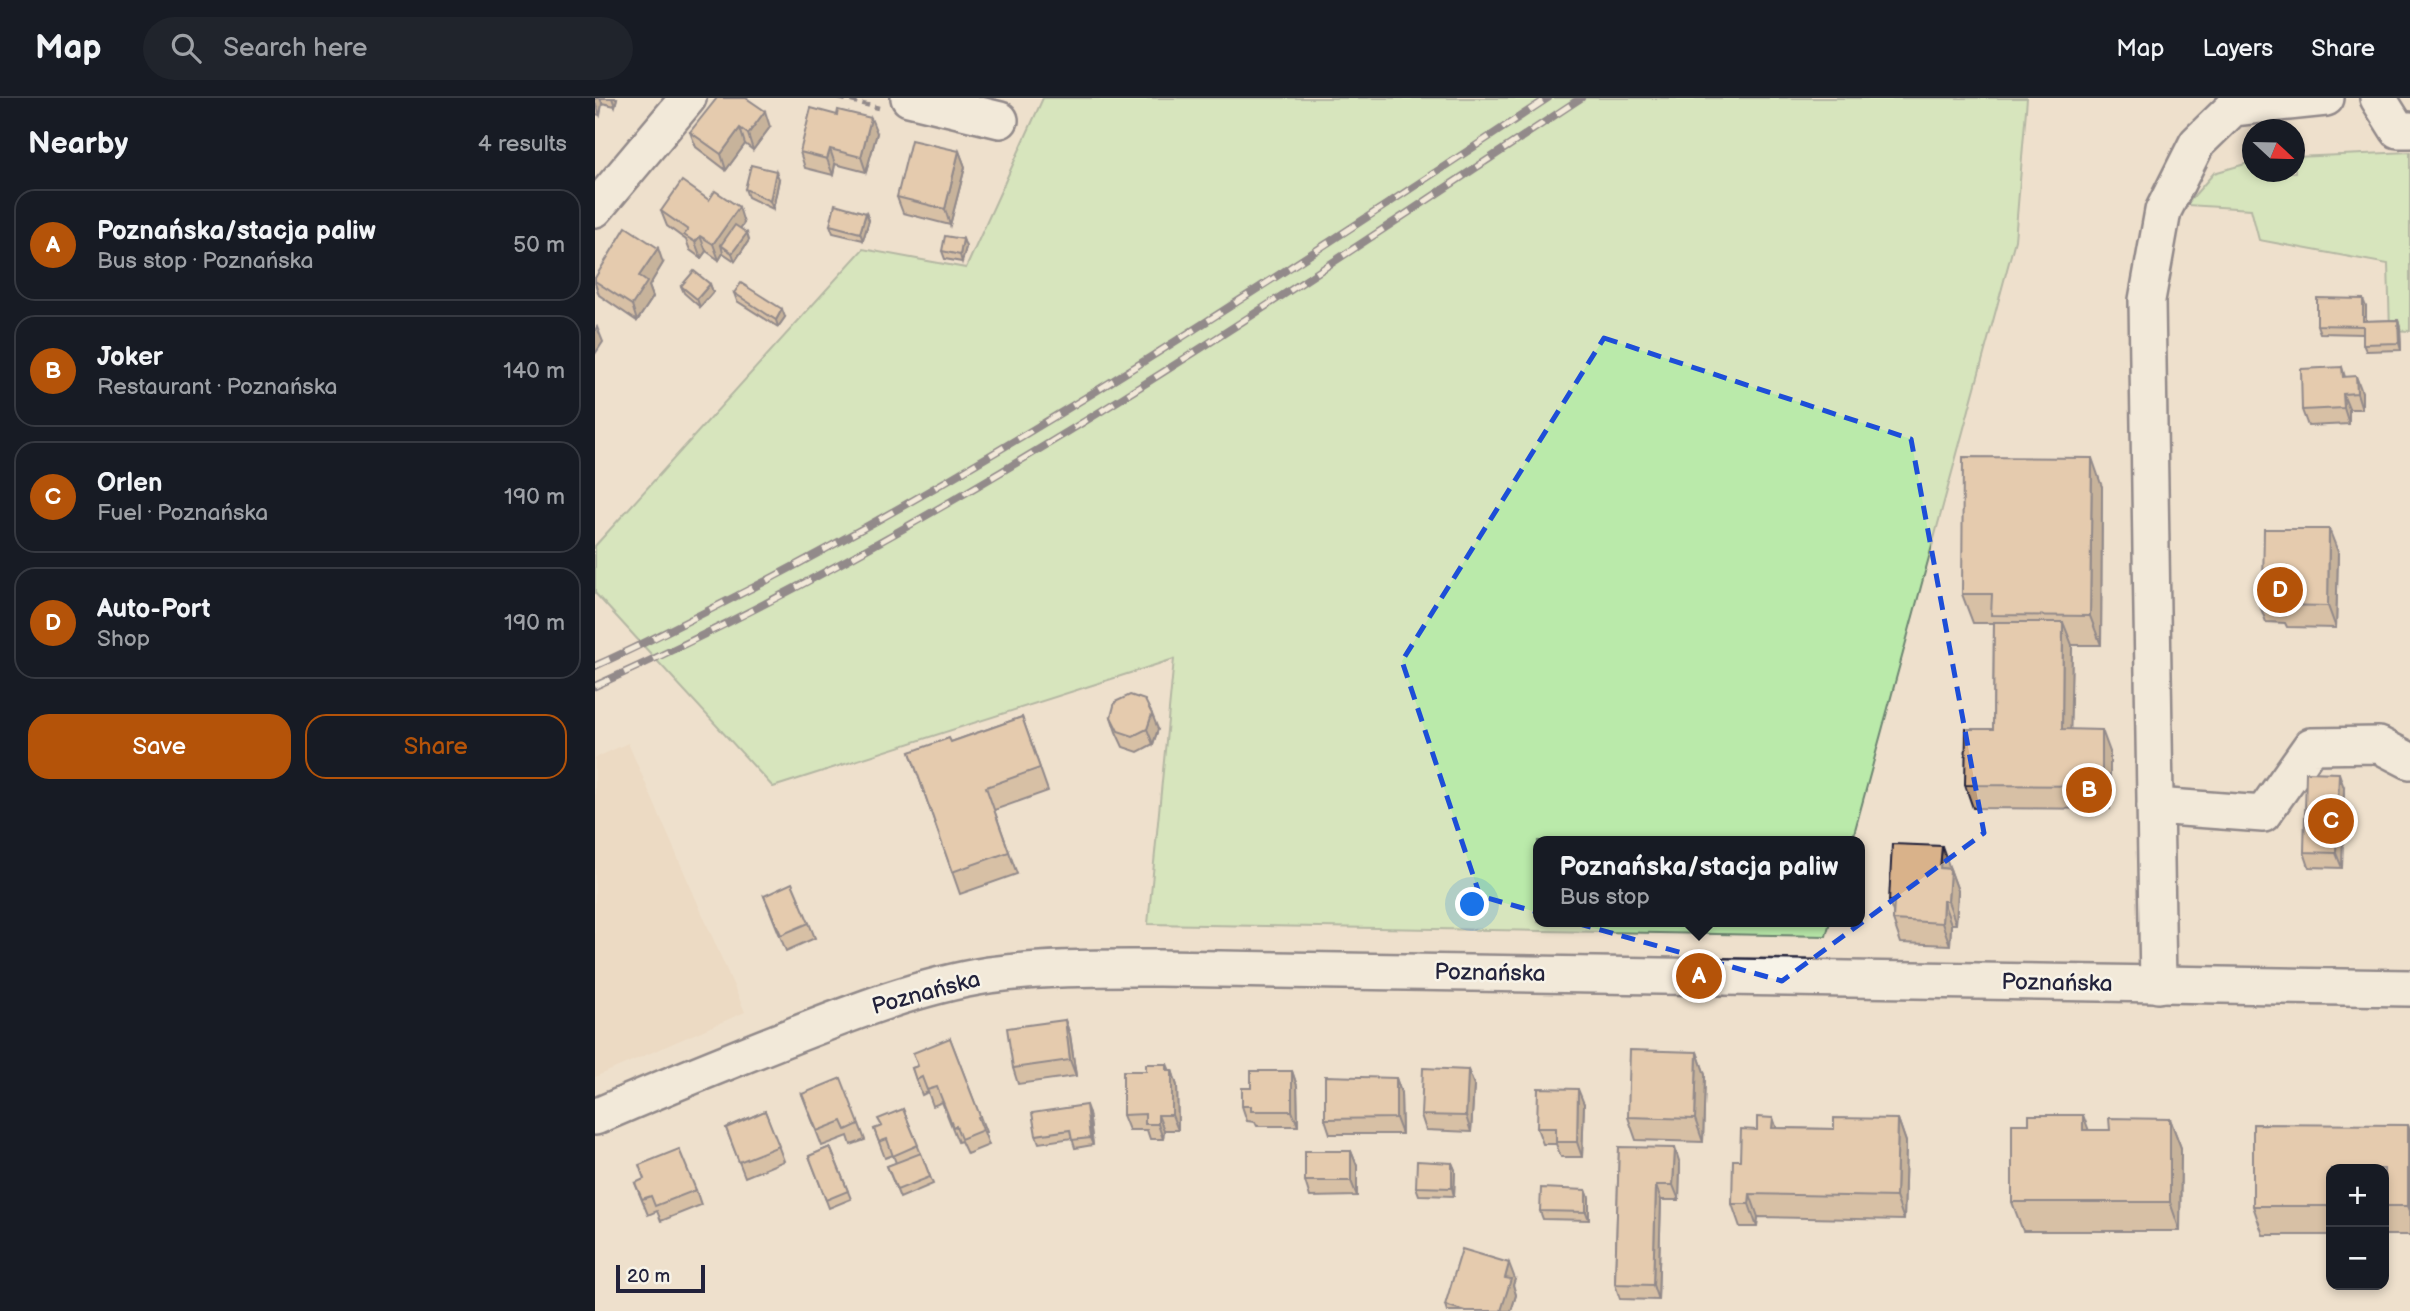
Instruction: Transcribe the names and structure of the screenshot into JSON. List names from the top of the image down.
{
  "streets": {
    "street": ["Poznańska"]
  },
  "scale_bar": "20 m",
  "north": "right",
  "page": {
    "header": "Map",
    "search": "Search here",
    "nav": ["Map", "Layers", "Share"],
    "heading": ["Nearby", "4 results"],
    "list": [
      {
        "mark": "A",
        "name": "Poznańska/stacja paliw",
        "note": "Bus stop · Poznańska",
        "value": "50 m"
      },
      {
        "mark": "B",
        "name": "Joker",
        "note": "Restaurant · Poznańska",
        "value": "140 m"
      },
      {
        "mark": "C",
        "name": "Orlen",
        "note": "Fuel · Poznańska",
        "value": "190 m"
      },
      {
        "mark": "D",
        "name": "Auto-Port",
        "note": "Shop",
        "value": "190 m"
      }
    ],
    "pins": [
      "D",
      "B",
      "C",
      "A"
    ],
    "buttons": ["Save", "Share"],
    "popup": ["Poznańska/stacja paliw", "Bus stop"],
    "map_buttons": ["+", "−"],
    "scale": "20 m"
  }
}
